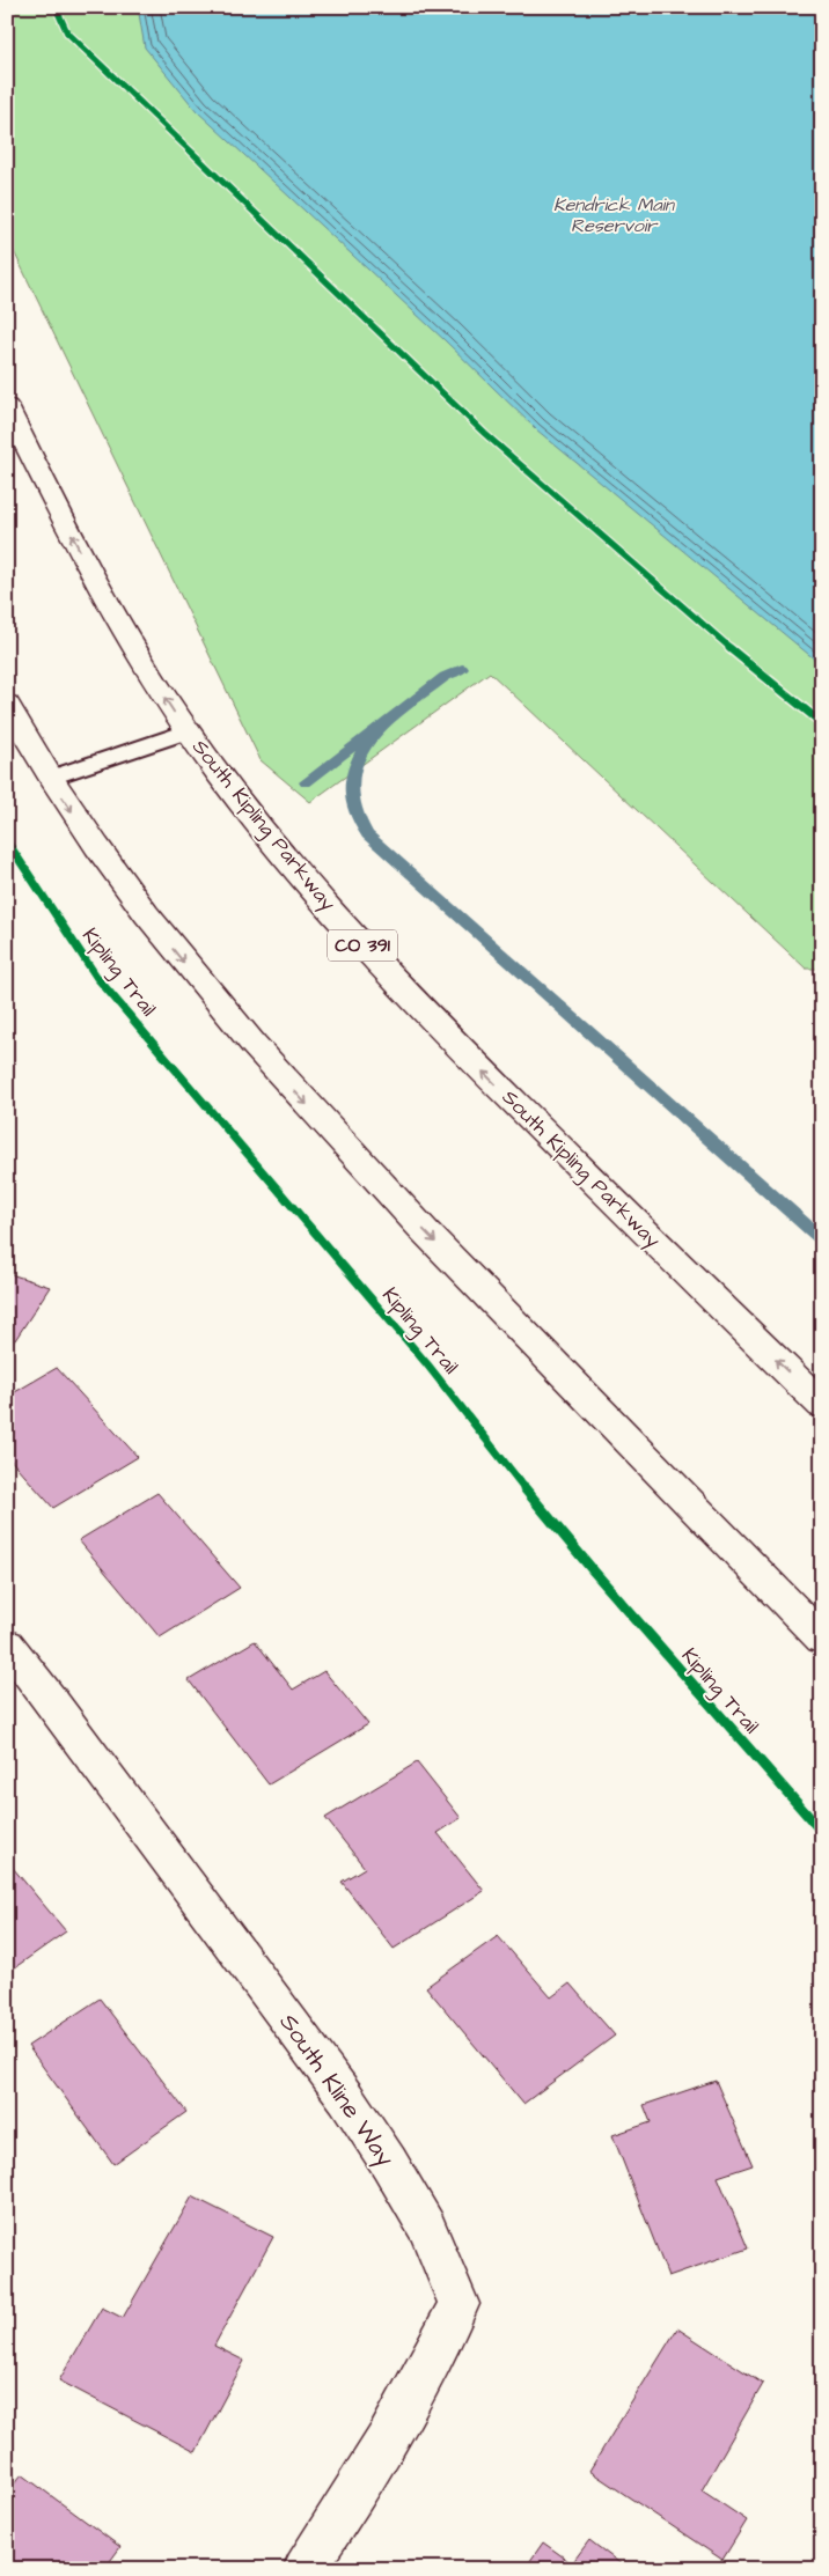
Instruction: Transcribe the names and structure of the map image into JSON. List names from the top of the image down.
{
  "streets": {
    "main road": ["South Kipling Parkway", "CO 391", "South Kline Way"],
    "cycle path": ["Kipling Trail"]
  },
  "water": ["Kendrick Main Reservoir"]
}
